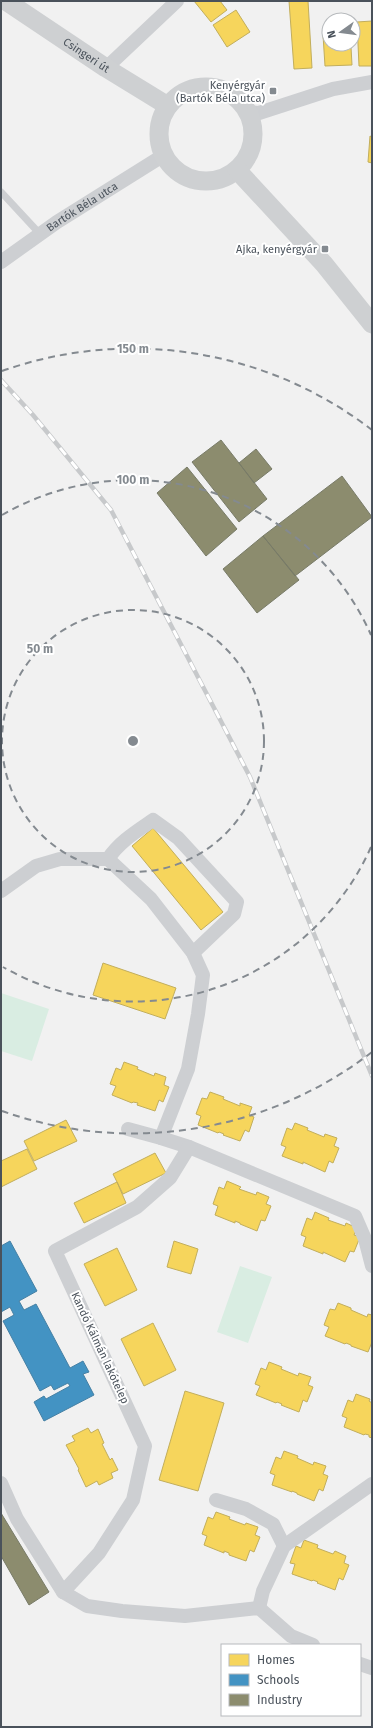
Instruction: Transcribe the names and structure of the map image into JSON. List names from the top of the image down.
{
  "streets": {
    "main road": ["Csingeri út"],
    "street": ["Bartók Béla utca", "Kandó Kálmán lakótelep"]
  },
  "crossings": [
    ["Csingeri út", "Bartók Béla utca"]
  ],
  "places": {
    "transit": ["Kenyérgyár (Bartók Béla utca)", "Ajka, kenyérgyár"]
  },
  "legend": ["Homes", "Schools", "Industry"],
  "north": "left",
  "rings": ["150 m", "100 m", "50 m"]
}
